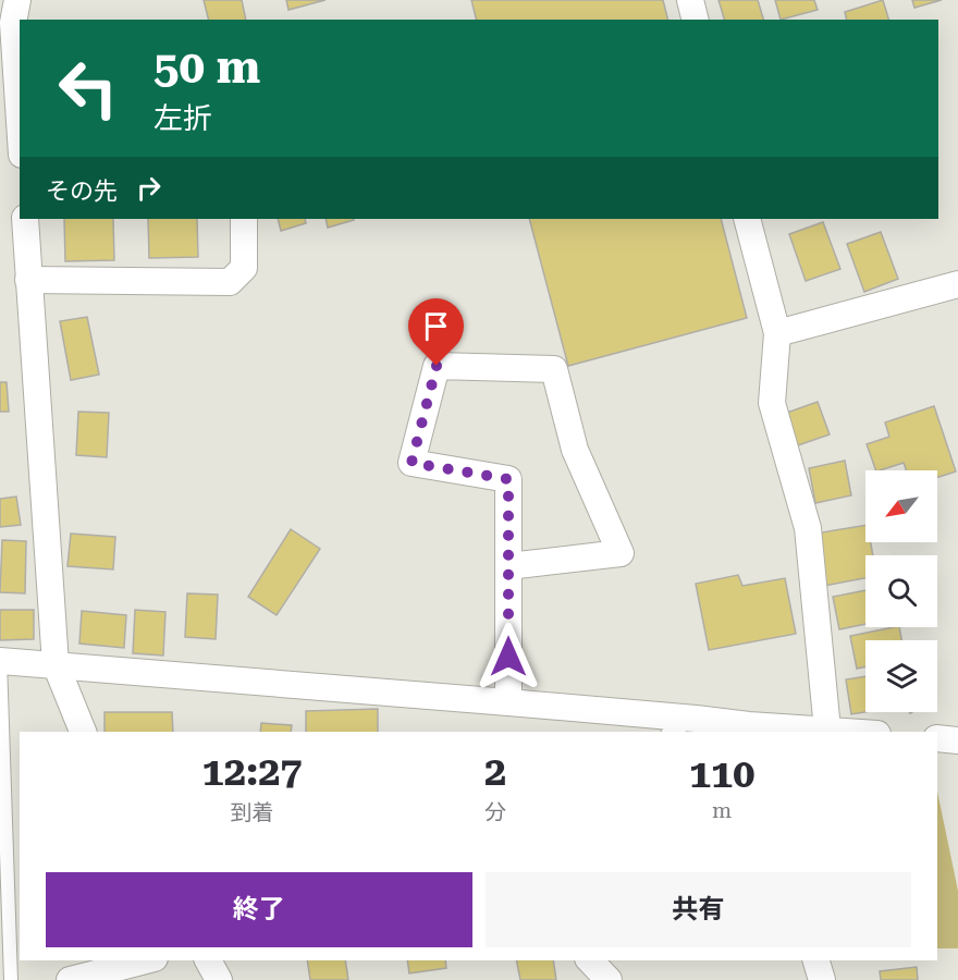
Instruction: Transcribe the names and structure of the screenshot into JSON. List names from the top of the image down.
{
  "north": "bottom left",
  "page": {
    "turn": ["50 m", "左折"],
    "then": "その先",
    "eta": [
      "12:27",
      "到着",
      "2",
      "分",
      "110",
      "m"
    ],
    "buttons": ["終了", "共有"]
  }
}
